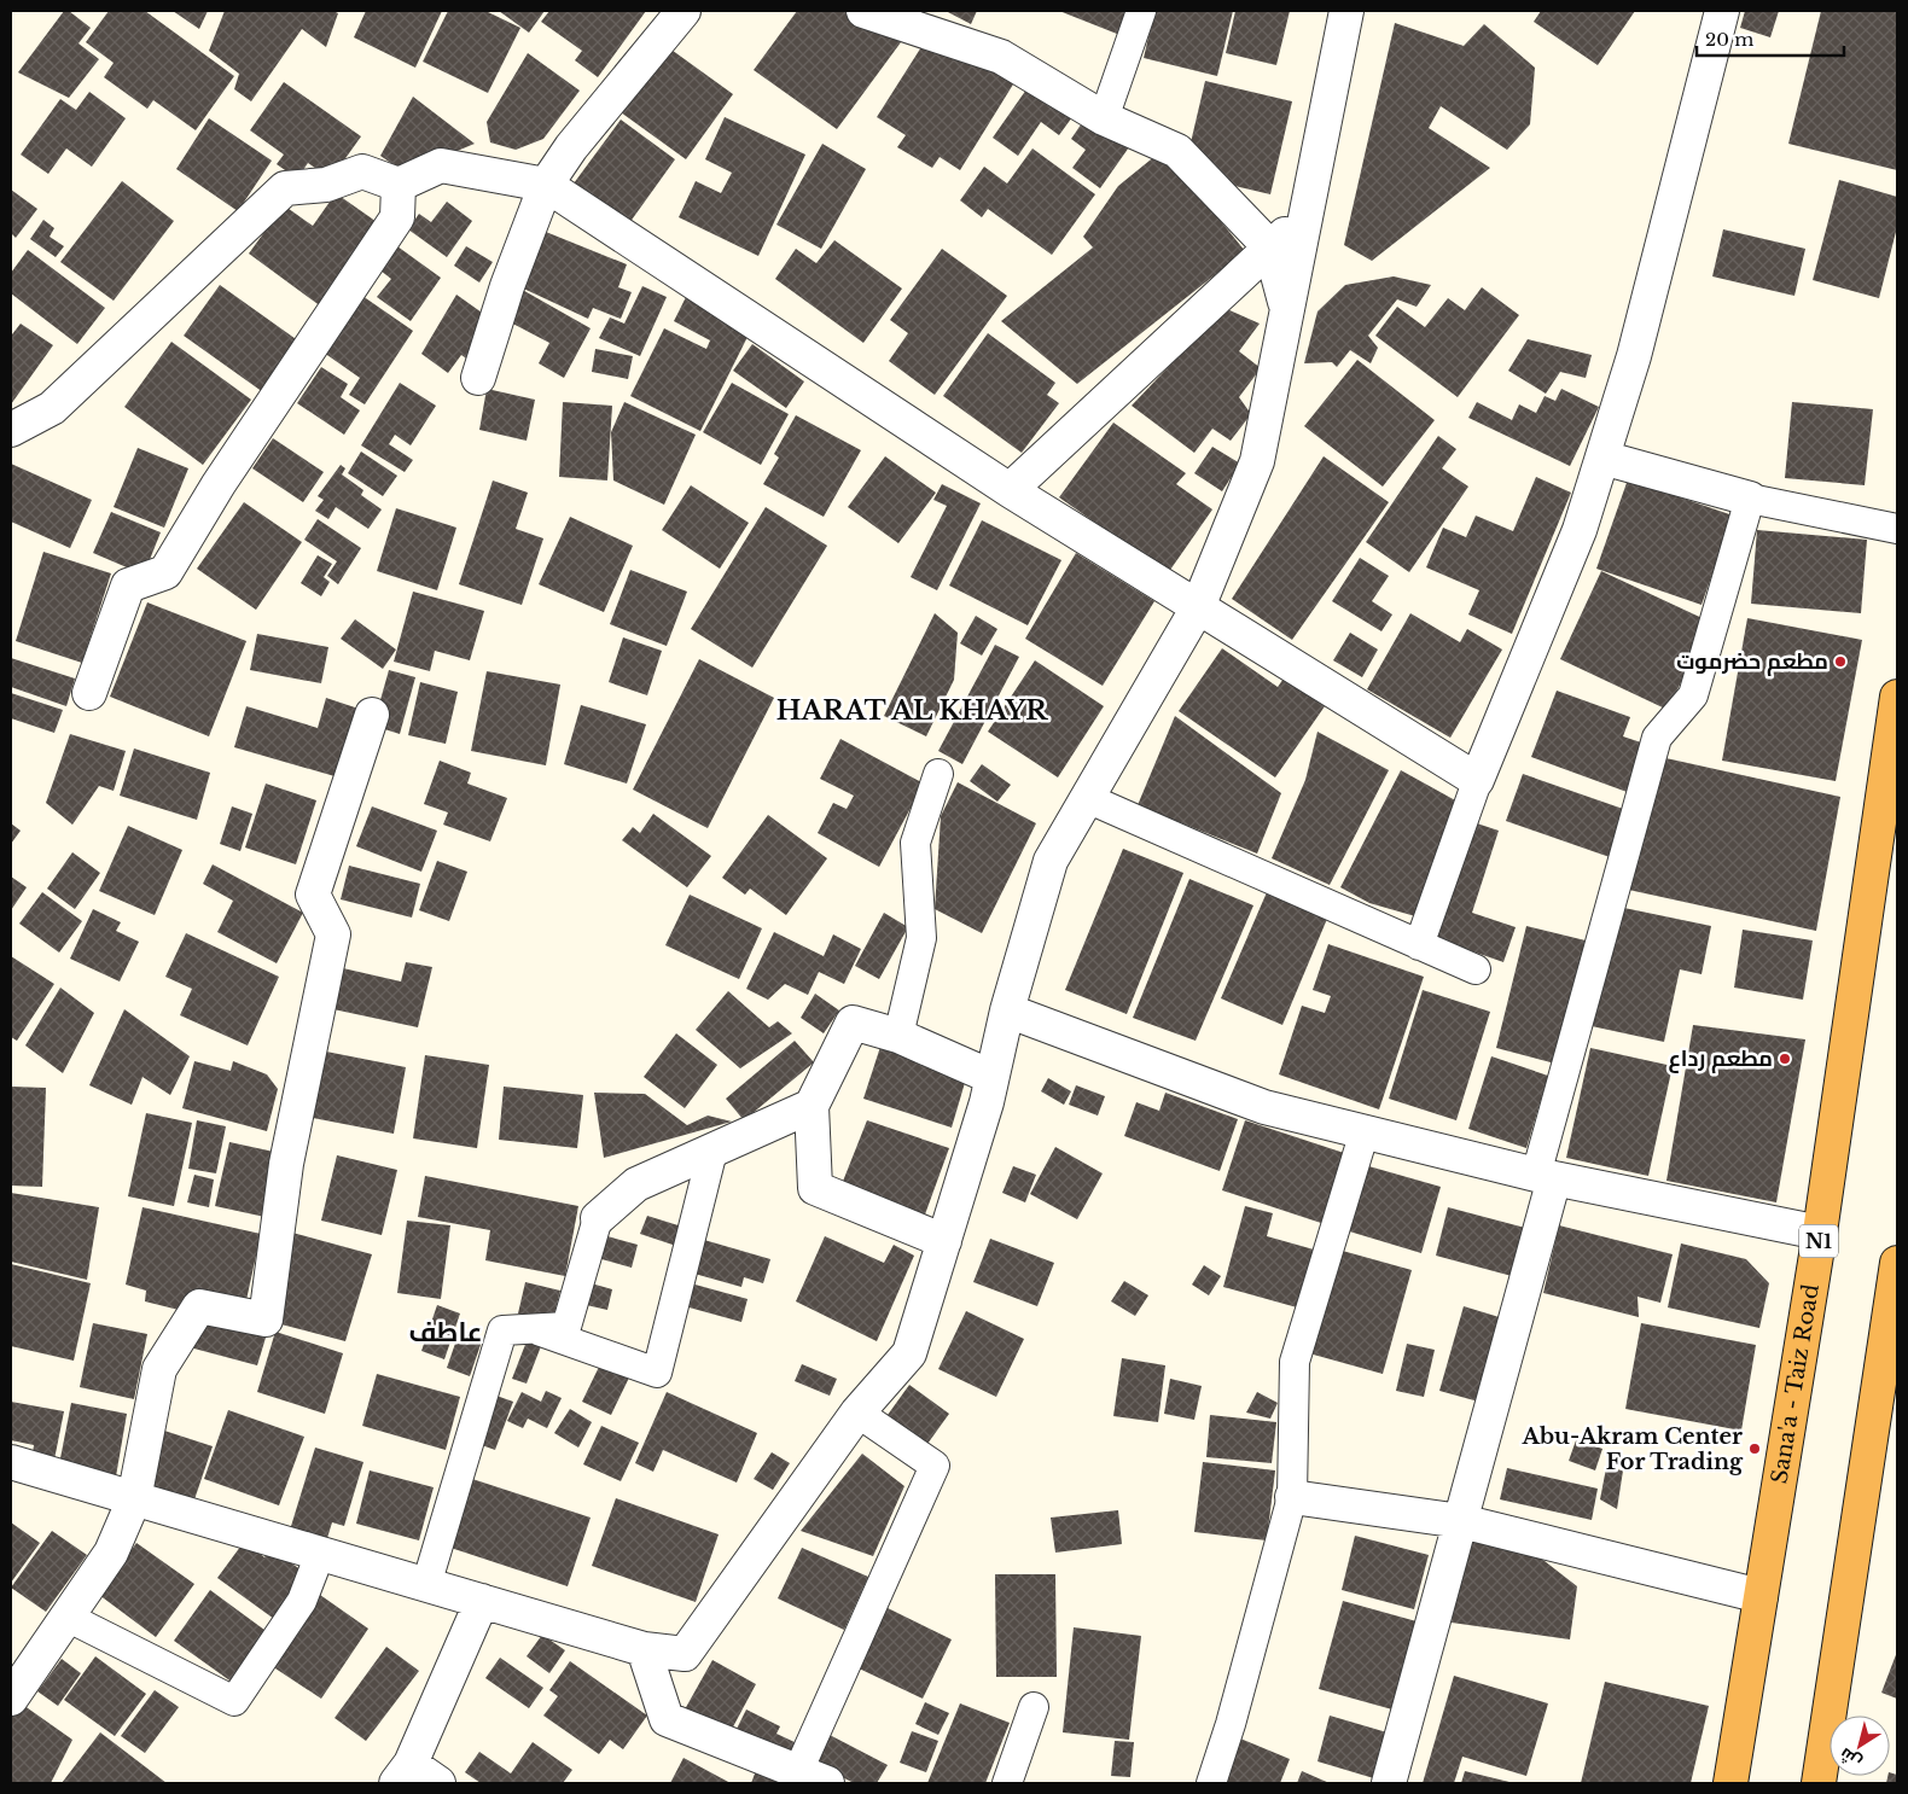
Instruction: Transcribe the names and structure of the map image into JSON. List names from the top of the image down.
{
  "streets": {
    "highway": ["N1", "Sana'a - Taiz Road"]
  },
  "districts": ["HARAT AL KHAYR", "عاطف"],
  "places": ["مطعم حضرموت", "مطعم رداع", "Abu-Akram Center For Trading"],
  "scale_bar": "20 m",
  "north": "bottom left"
}
